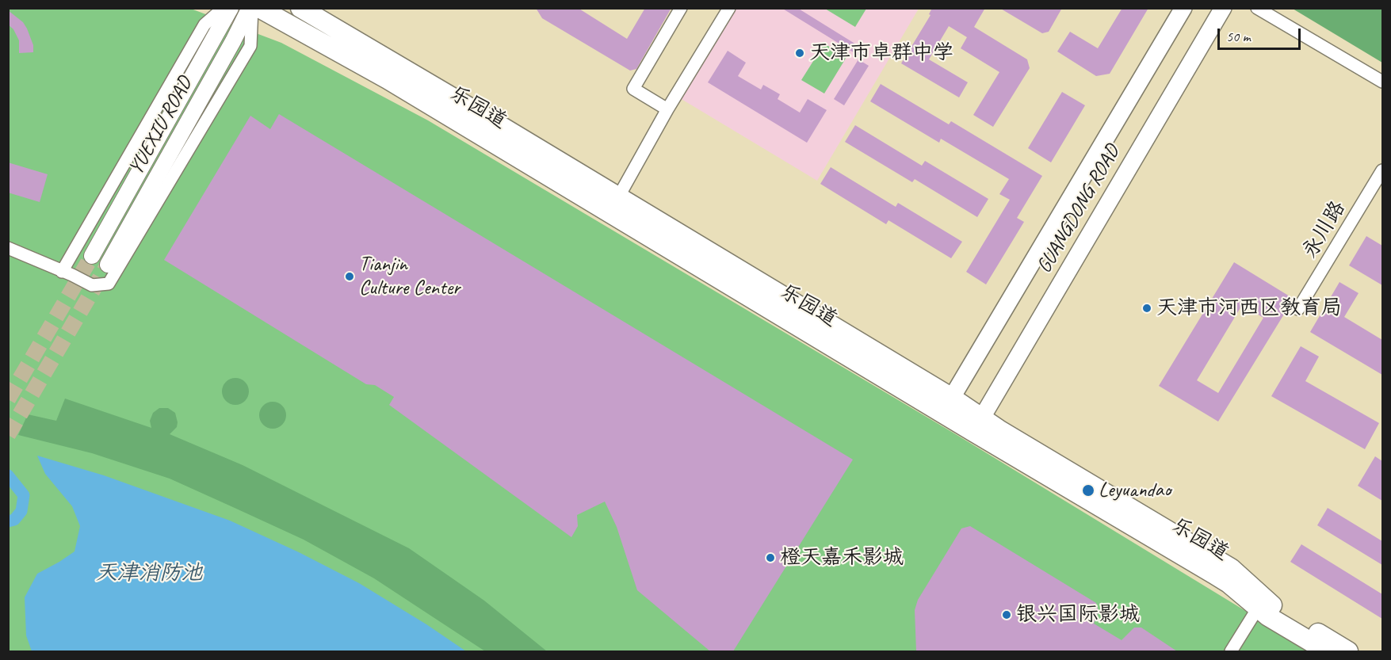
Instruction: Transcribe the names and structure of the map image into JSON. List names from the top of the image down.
{
  "streets": {
    "main road": ["乐园道", "GUANGDONG ROAD"],
    "street": ["YUEXIU ROAD", "永川路"]
  },
  "crossings": [
    ["乐园道", "GUANGDONG ROAD"]
  ],
  "water": ["天津消防池"],
  "places": [
    "天津市卓群中学",
    "Tianjin Culture Center",
    "天津市河西区教育局",
    "Leyuandao",
    "橙天嘉禾影城",
    "银兴国际影城"
  ],
  "scale_bar": "50 m"
}
